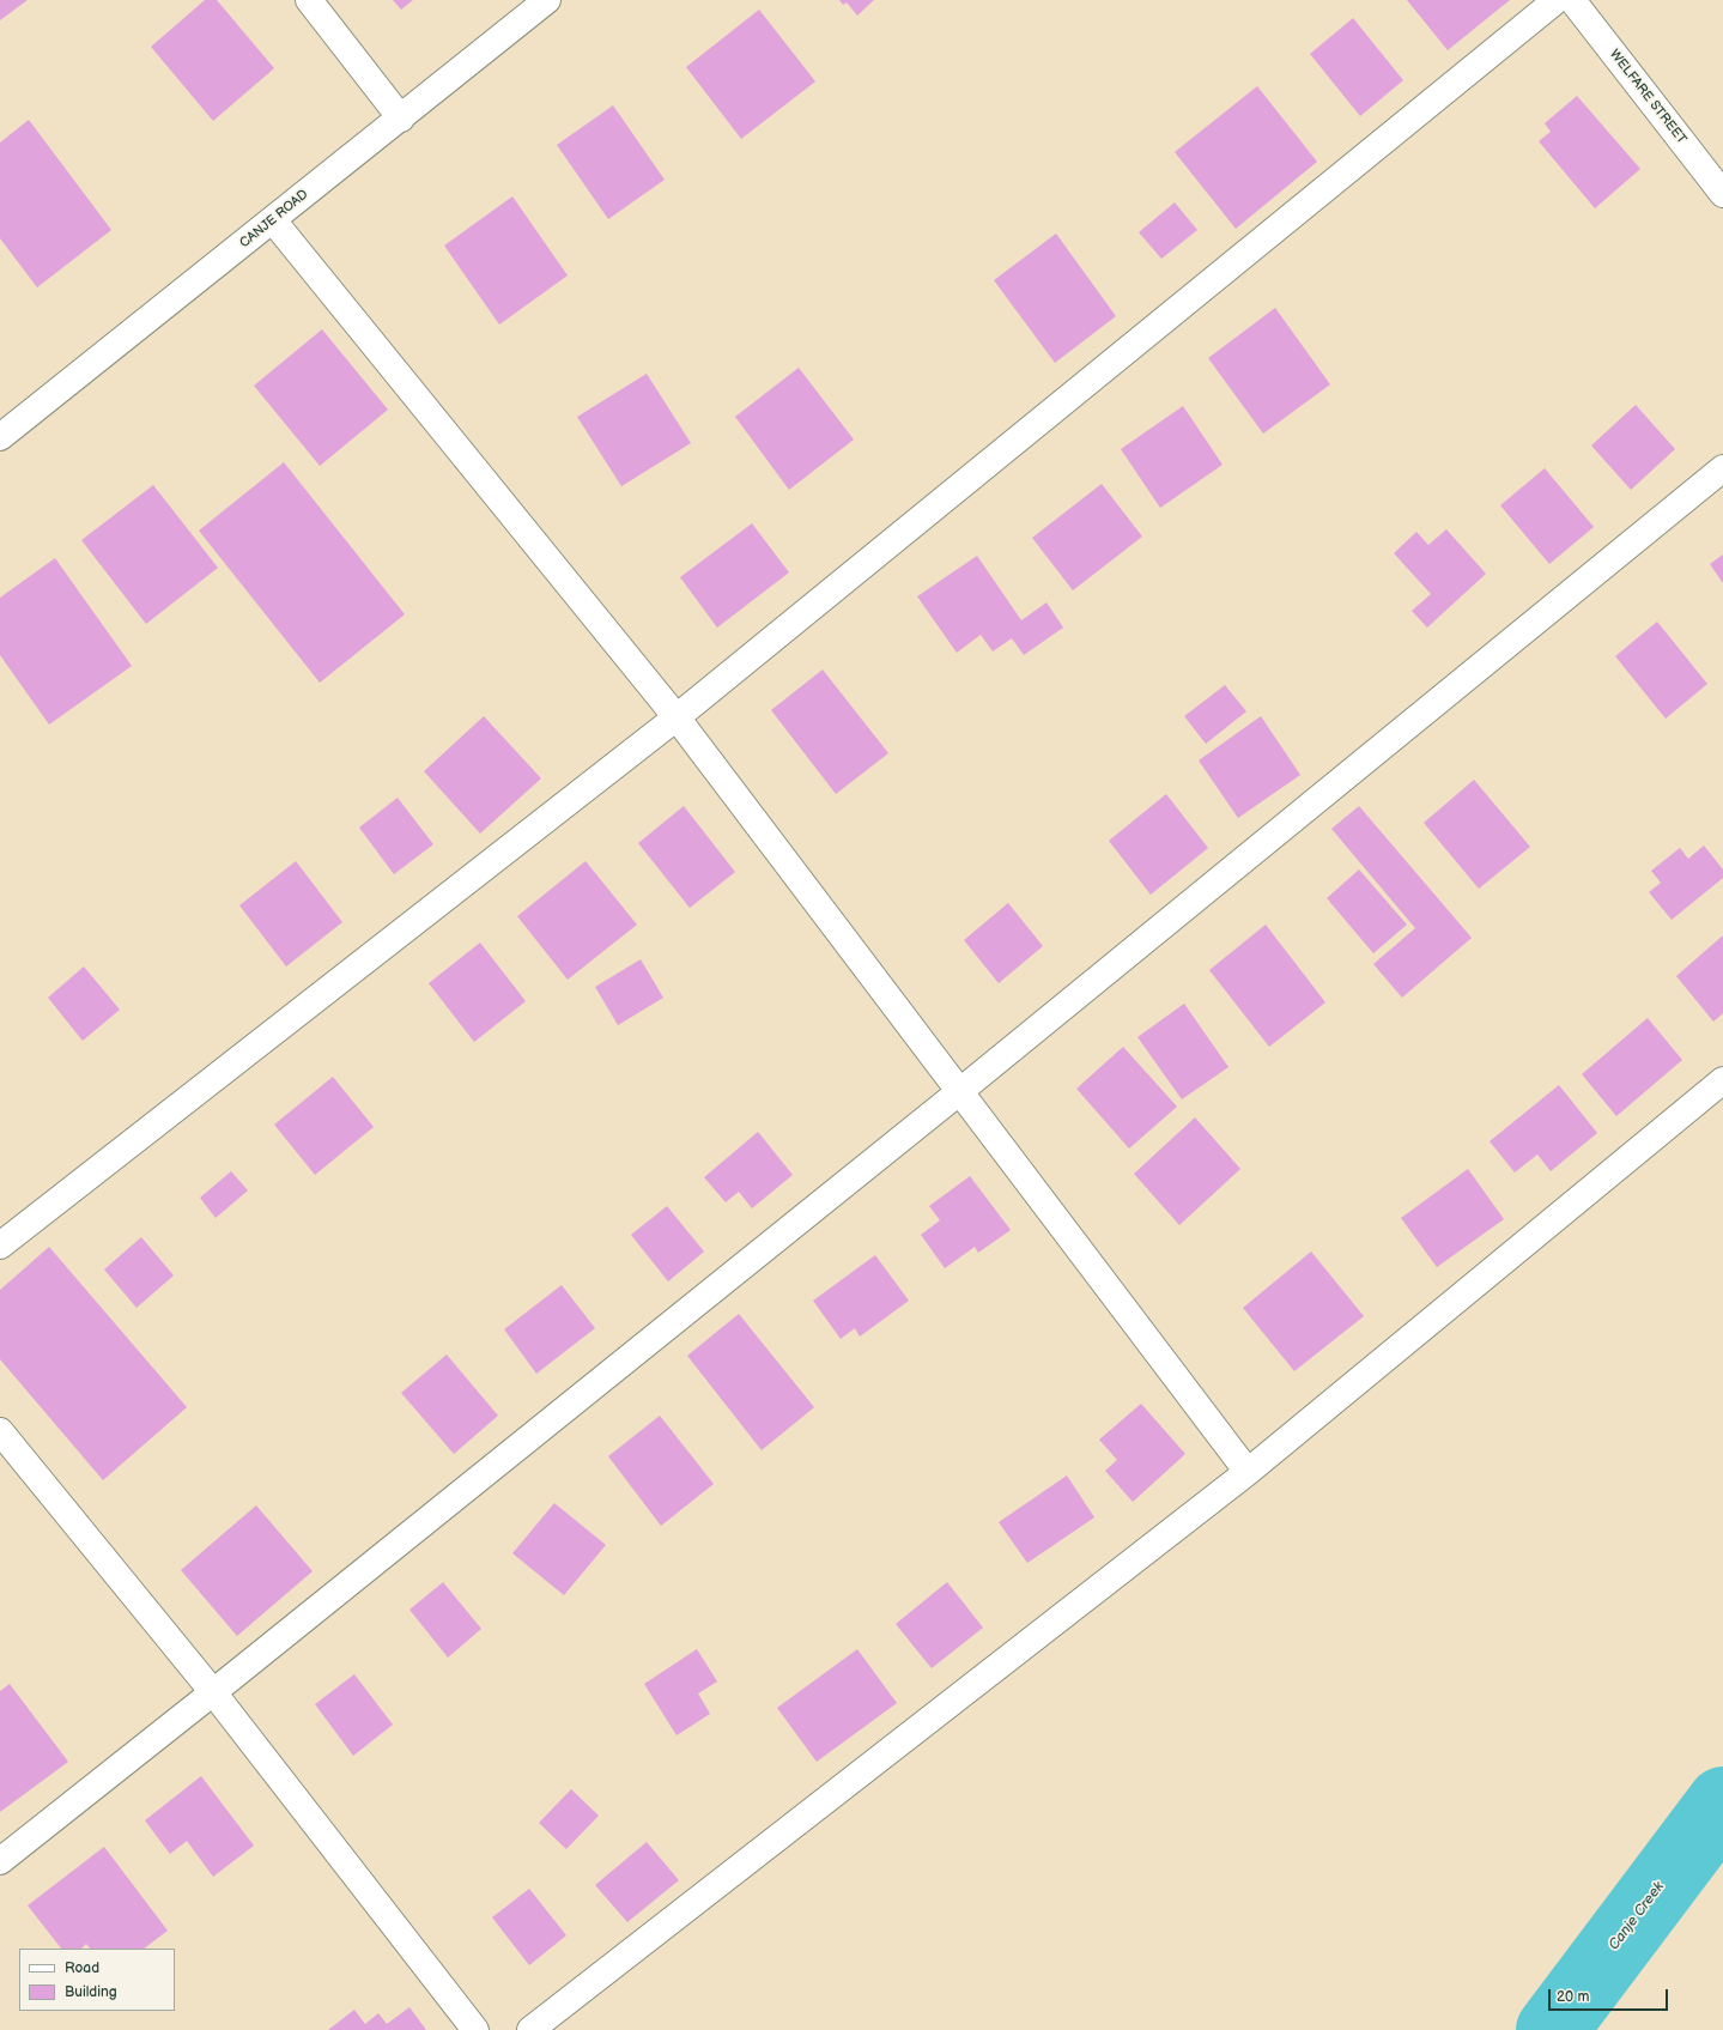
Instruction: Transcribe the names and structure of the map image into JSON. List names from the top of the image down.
{
  "streets": {
    "street": ["WELFARE STREET", "CANJE ROAD"]
  },
  "water": ["Canje Creek"],
  "legend": ["Road", "Building"],
  "scale_bar": "20 m"
}
